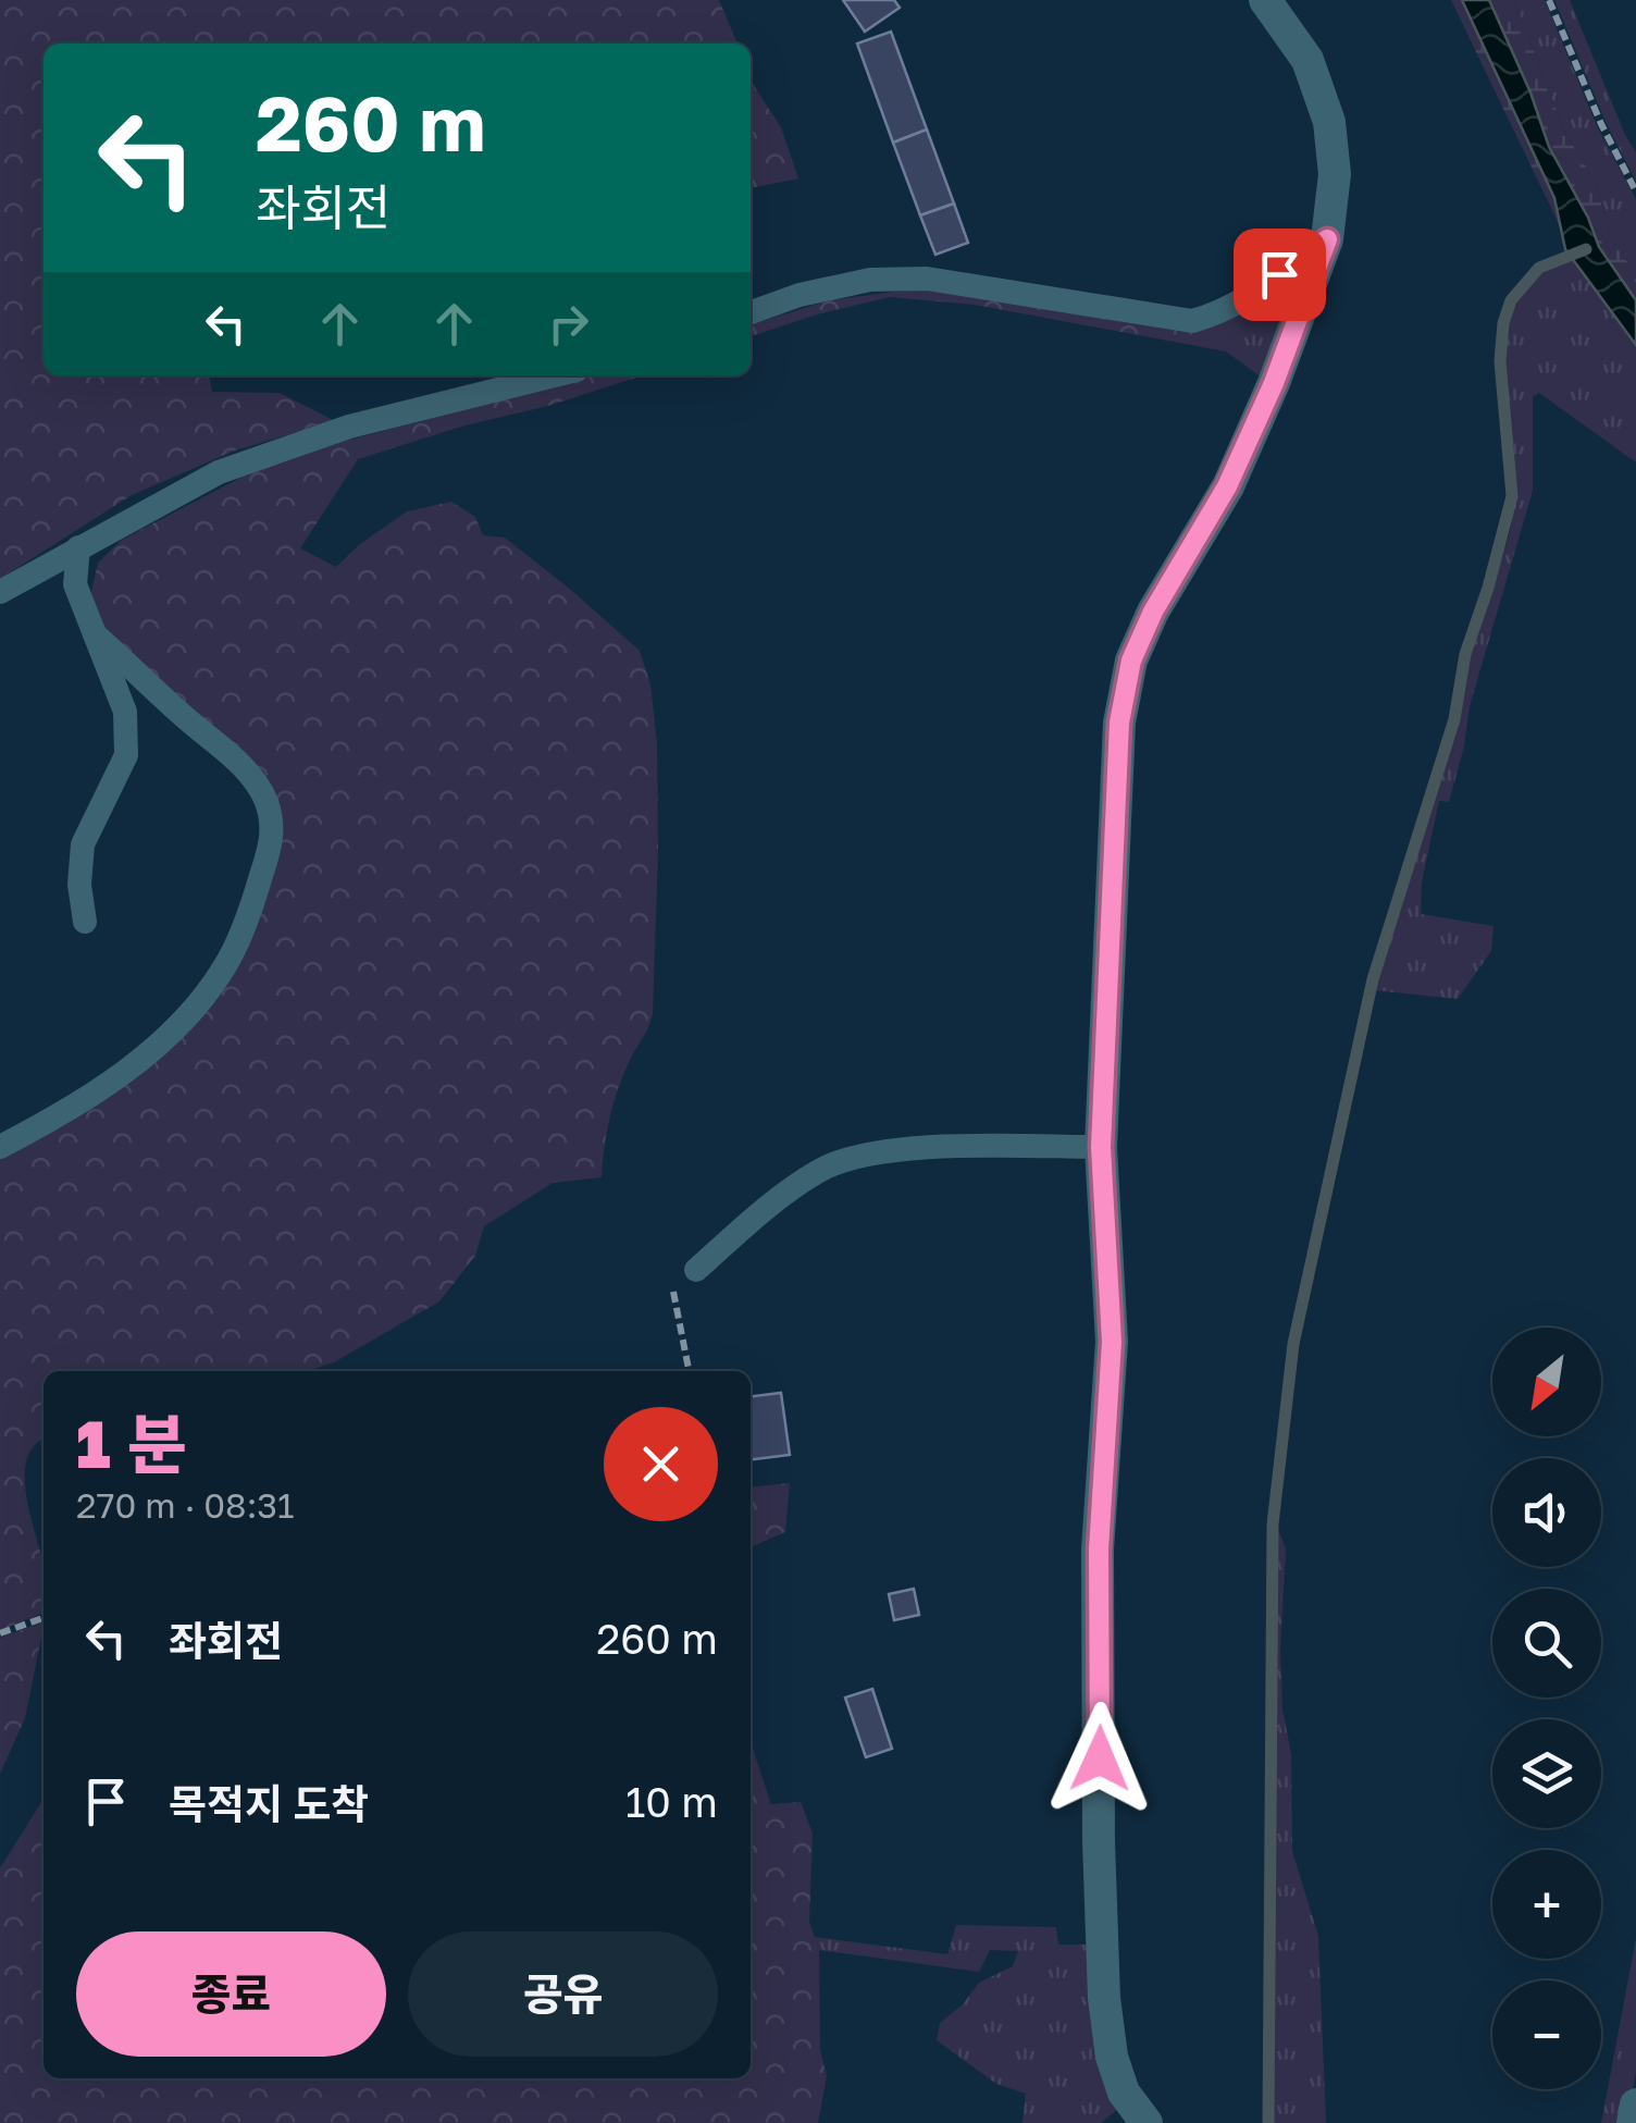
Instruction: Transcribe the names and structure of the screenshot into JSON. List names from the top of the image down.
{
  "north": "bottom left",
  "page": {
    "turn": ["260 m", "좌회전"],
    "map_buttons": ["+", "−"],
    "heading": ["1 분", "270 m · 08:31"],
    "list": [
      {
        "name": "좌회전",
        "value": "260 m"
      },
      {
        "name": "목적지 도착",
        "value": "10 m"
      }
    ],
    "buttons": ["종료", "공유"]
  }
}
